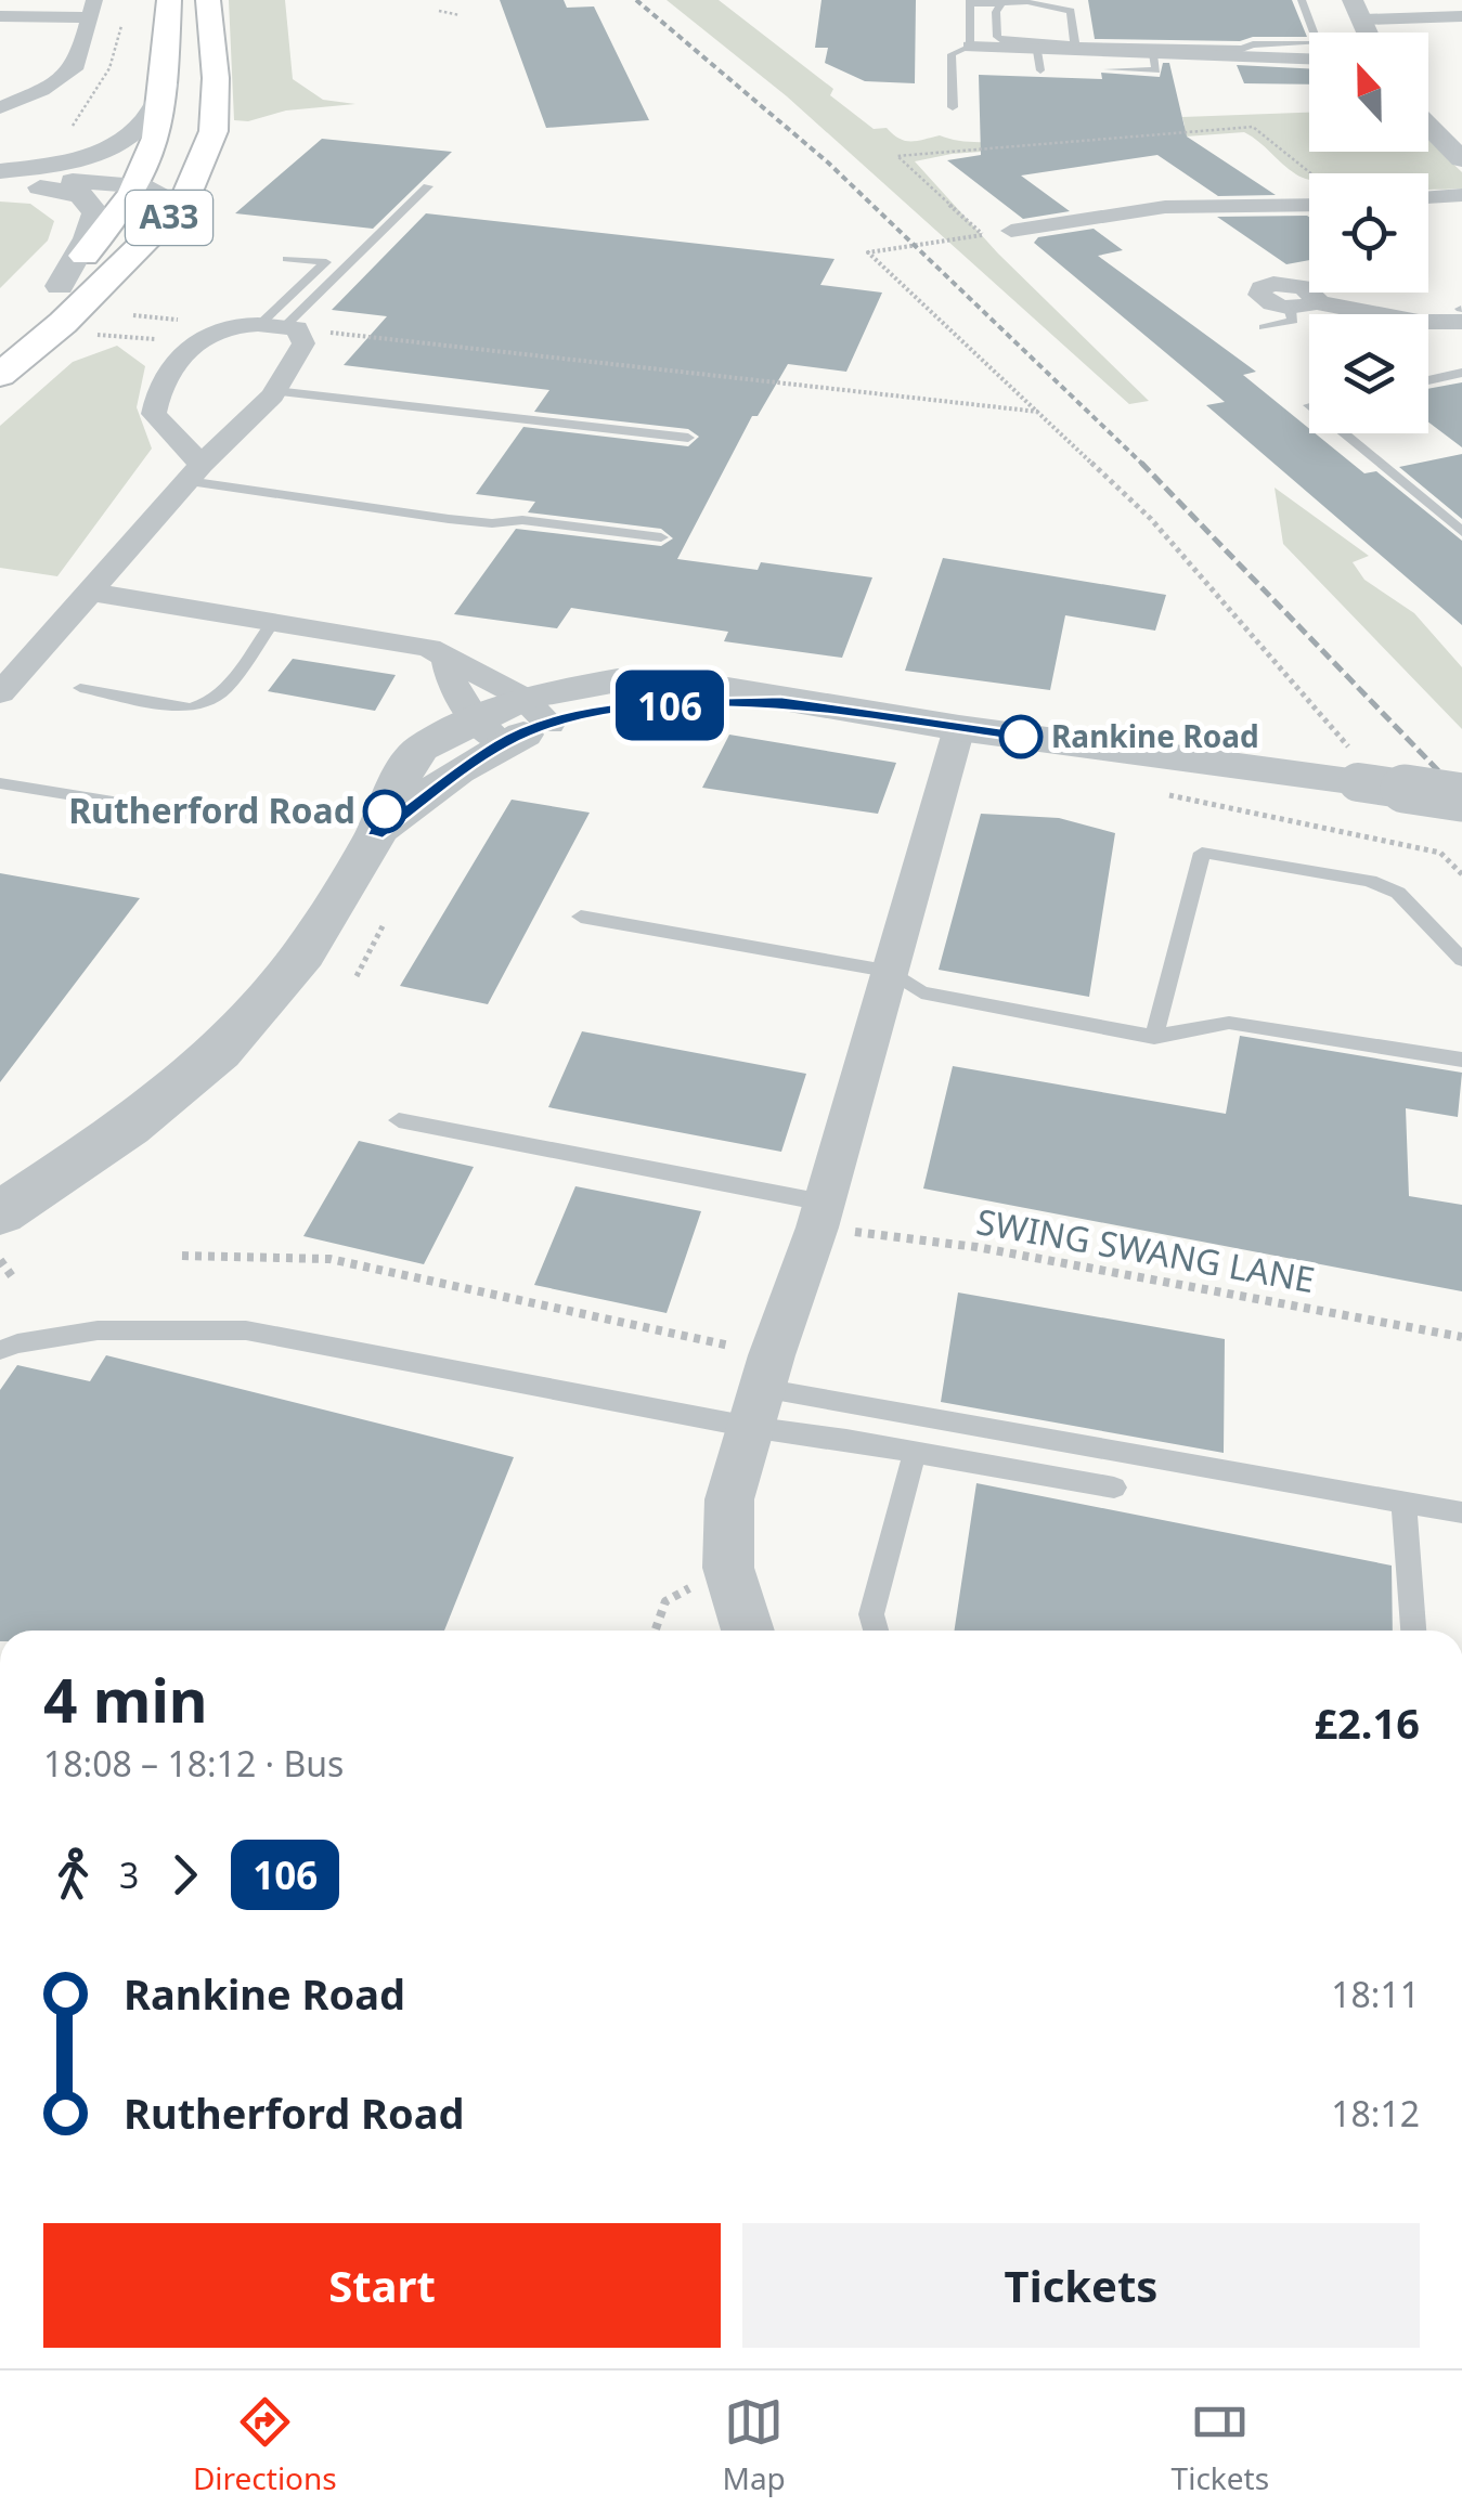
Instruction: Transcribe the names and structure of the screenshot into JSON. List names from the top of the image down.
{
  "streets": {
    "highway": ["A33"],
    "path": ["SWING SWANG LANE"]
  },
  "places": ["Rankine Road", "Rutherford Road"],
  "lines": ["bus line 106"],
  "north": "top",
  "page": {
    "on_map": "106",
    "heading": ["4 min", "18:08 – 18:12 · Bus", "£2.16"],
    "legs": ["3", "106"],
    "list": [
      {
        "name": "Rankine Road",
        "value": "18:11"
      },
      {
        "name": "Rutherford Road",
        "value": "18:12"
      }
    ],
    "buttons": ["Start", "Tickets"],
    "tabs": ["Directions", "Map", "Tickets"]
  }
}
